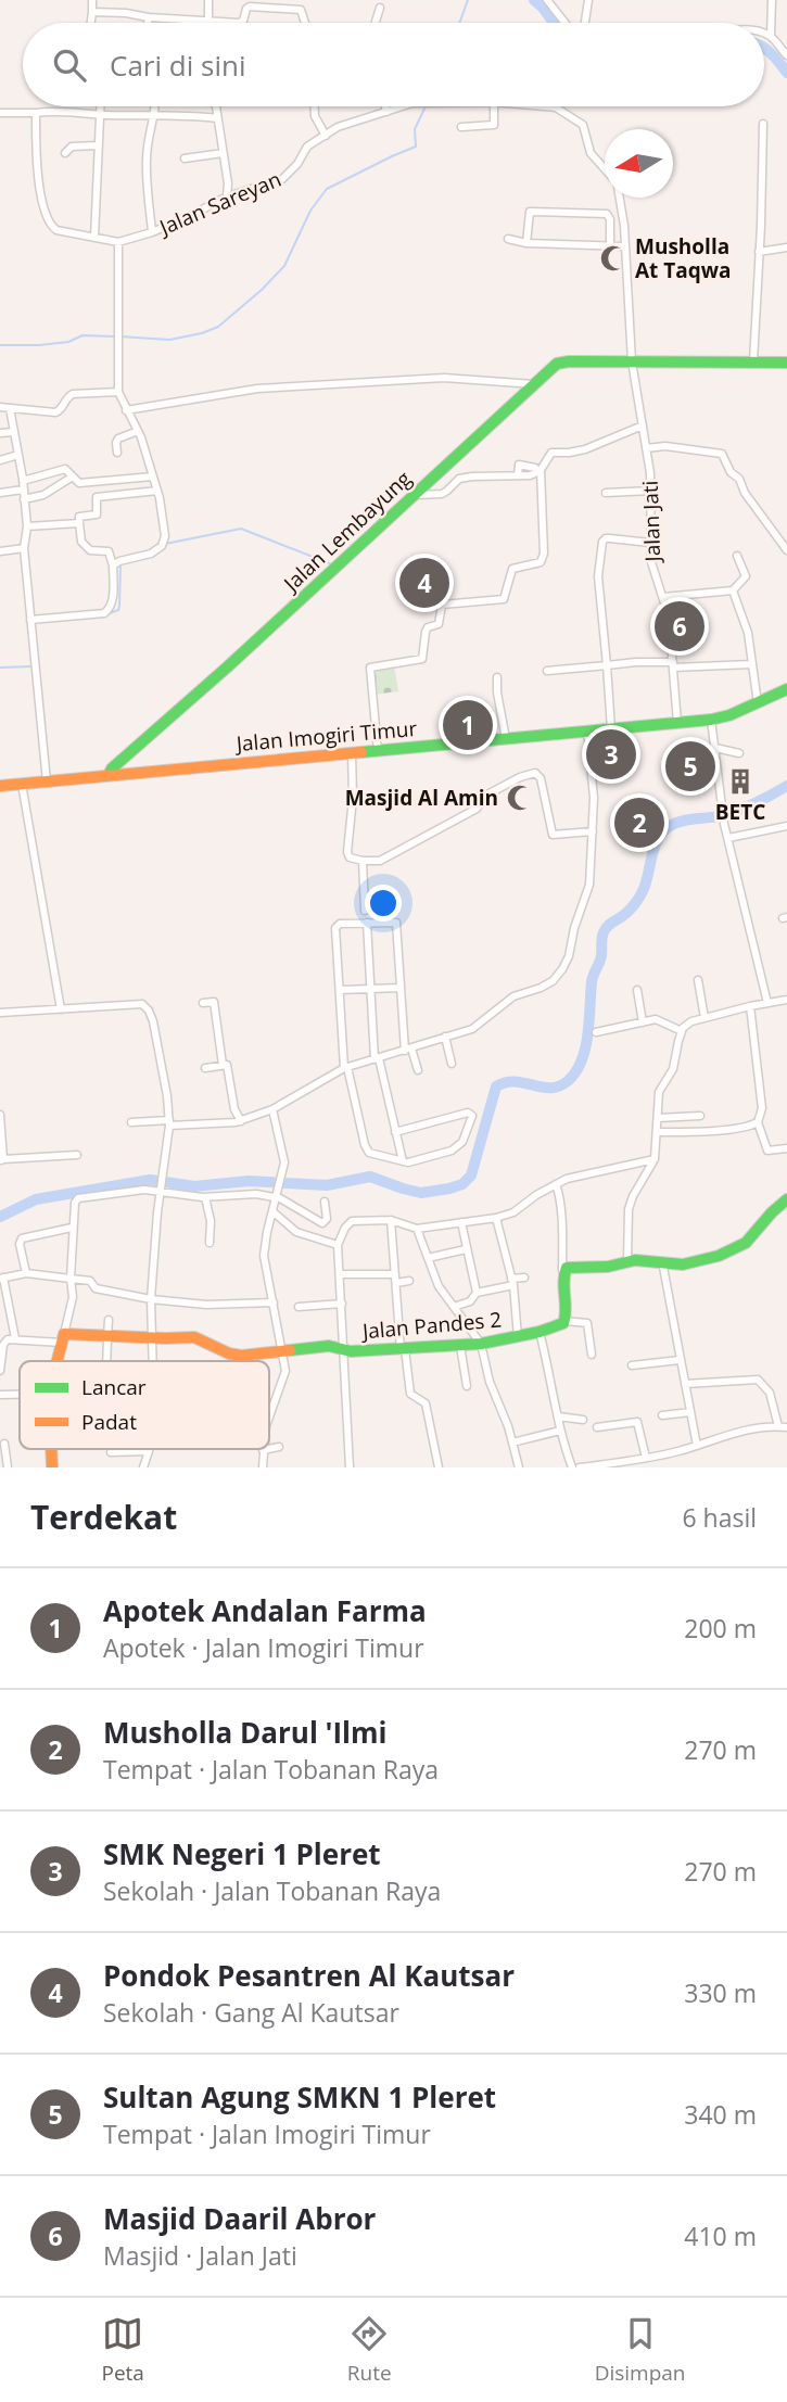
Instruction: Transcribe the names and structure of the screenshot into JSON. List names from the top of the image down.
{
  "streets": {
    "street": [
      "Jalan Sareyan",
      "Jalan Jati",
      "Jalan Lembayung",
      "Jalan Imogiri Timur",
      "Jalan Pandes 2"
    ]
  },
  "crossings": [
    ["Jalan Sareyan", "Jalan Jati"],
    ["Jalan Jati", "Jalan Lembayung"],
    ["Jalan Jati", "Jalan Imogiri Timur"],
    ["Jalan Lembayung", "Jalan Imogiri Timur"]
  ],
  "places": {
    "mosque": ["Musholla At Taqwa", "Masjid Al Amin"],
    "building": ["BETC"]
  },
  "legend": ["Lancar", "Padat"],
  "north": "left",
  "page": {
    "search": "Cari di sini",
    "pins": [
      "4",
      "6",
      "1",
      "3",
      "5",
      "2"
    ],
    "heading": ["Terdekat", "6 hasil"],
    "list": [
      {
        "mark": "1",
        "name": "Apotek Andalan Farma",
        "note": "Apotek · Jalan Imogiri Timur",
        "value": "200 m"
      },
      {
        "mark": "2",
        "name": "Musholla Darul 'Ilmi",
        "note": "Tempat · Jalan Tobanan Raya",
        "value": "270 m"
      },
      {
        "mark": "3",
        "name": "SMK Negeri 1 Pleret",
        "note": "Sekolah · Jalan Tobanan Raya",
        "value": "270 m"
      },
      {
        "mark": "4",
        "name": "Pondok Pesantren Al Kautsar",
        "note": "Sekolah · Gang Al Kautsar",
        "value": "330 m"
      },
      {
        "mark": "5",
        "name": "Sultan Agung SMKN 1 Pleret",
        "note": "Tempat · Jalan Imogiri Timur",
        "value": "340 m"
      },
      {
        "mark": "6",
        "name": "Masjid Daaril Abror",
        "note": "Masjid · Jalan Jati",
        "value": "410 m"
      }
    ],
    "nav": ["Peta", "Rute", "Disimpan"]
  }
}
